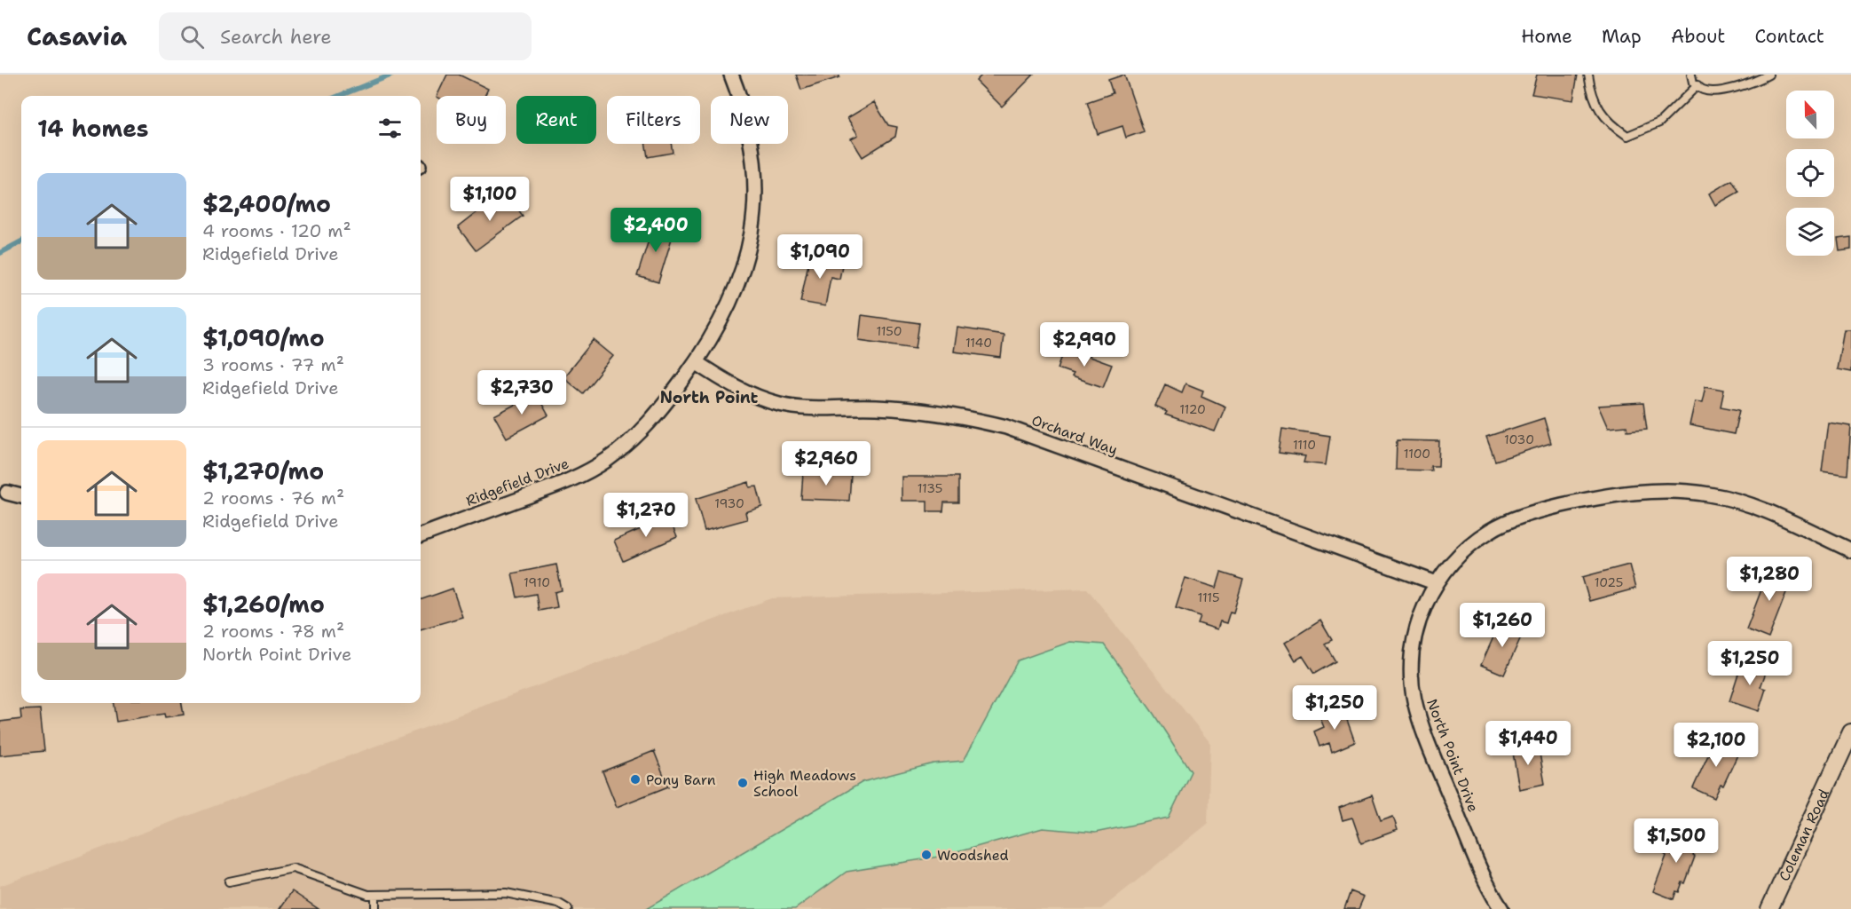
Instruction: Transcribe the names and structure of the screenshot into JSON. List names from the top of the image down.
{
  "streets": {
    "street": [
      "Orchard Way",
      "Ridgefield Drive",
      "North Point Drive",
      "Coleman Road"
    ]
  },
  "crossings": [
    ["Orchard Way", "Ridgefield Drive"],
    ["Orchard Way", "North Point Drive"]
  ],
  "districts": ["North Point"],
  "places": ["Pony Barn", "High Meadows School", "Woodshed"],
  "house_numbers": [
    "1150",
    "1140",
    "1120",
    "1030",
    "1110",
    "1100",
    "1135",
    "1930",
    "1910",
    "1025",
    "1115"
  ],
  "north": "top",
  "page": {
    "header": "Casavia",
    "search": "Search here",
    "nav": [
      "Home",
      "Map",
      "About",
      "Contact"
    ],
    "chip": [
      "Buy",
      "Rent",
      "Filters",
      "New"
    ],
    "heading": "14 homes",
    "list": [
      {
        "name": "$2,400/mo",
        "note": "4 rooms · 120 m² · Ridgefield Drive"
      },
      {
        "name": "$1,090/mo",
        "note": "3 rooms · 77 m² · Ridgefield Drive"
      },
      {
        "name": "$1,270/mo",
        "note": "2 rooms · 76 m² · Ridgefield Drive"
      },
      {
        "name": "$1,260/mo",
        "note": "2 rooms · 78 m² · North Point Drive"
      }
    ],
    "price": [
      "$1,100",
      "$2,400",
      "$1,090",
      "$2,990",
      "$2,730",
      "$2,960",
      "$1,270",
      "$1,280",
      "$1,260",
      "$1,250",
      "$1,250",
      "$1,440",
      "$2,100",
      "$1,500"
    ]
  }
}
